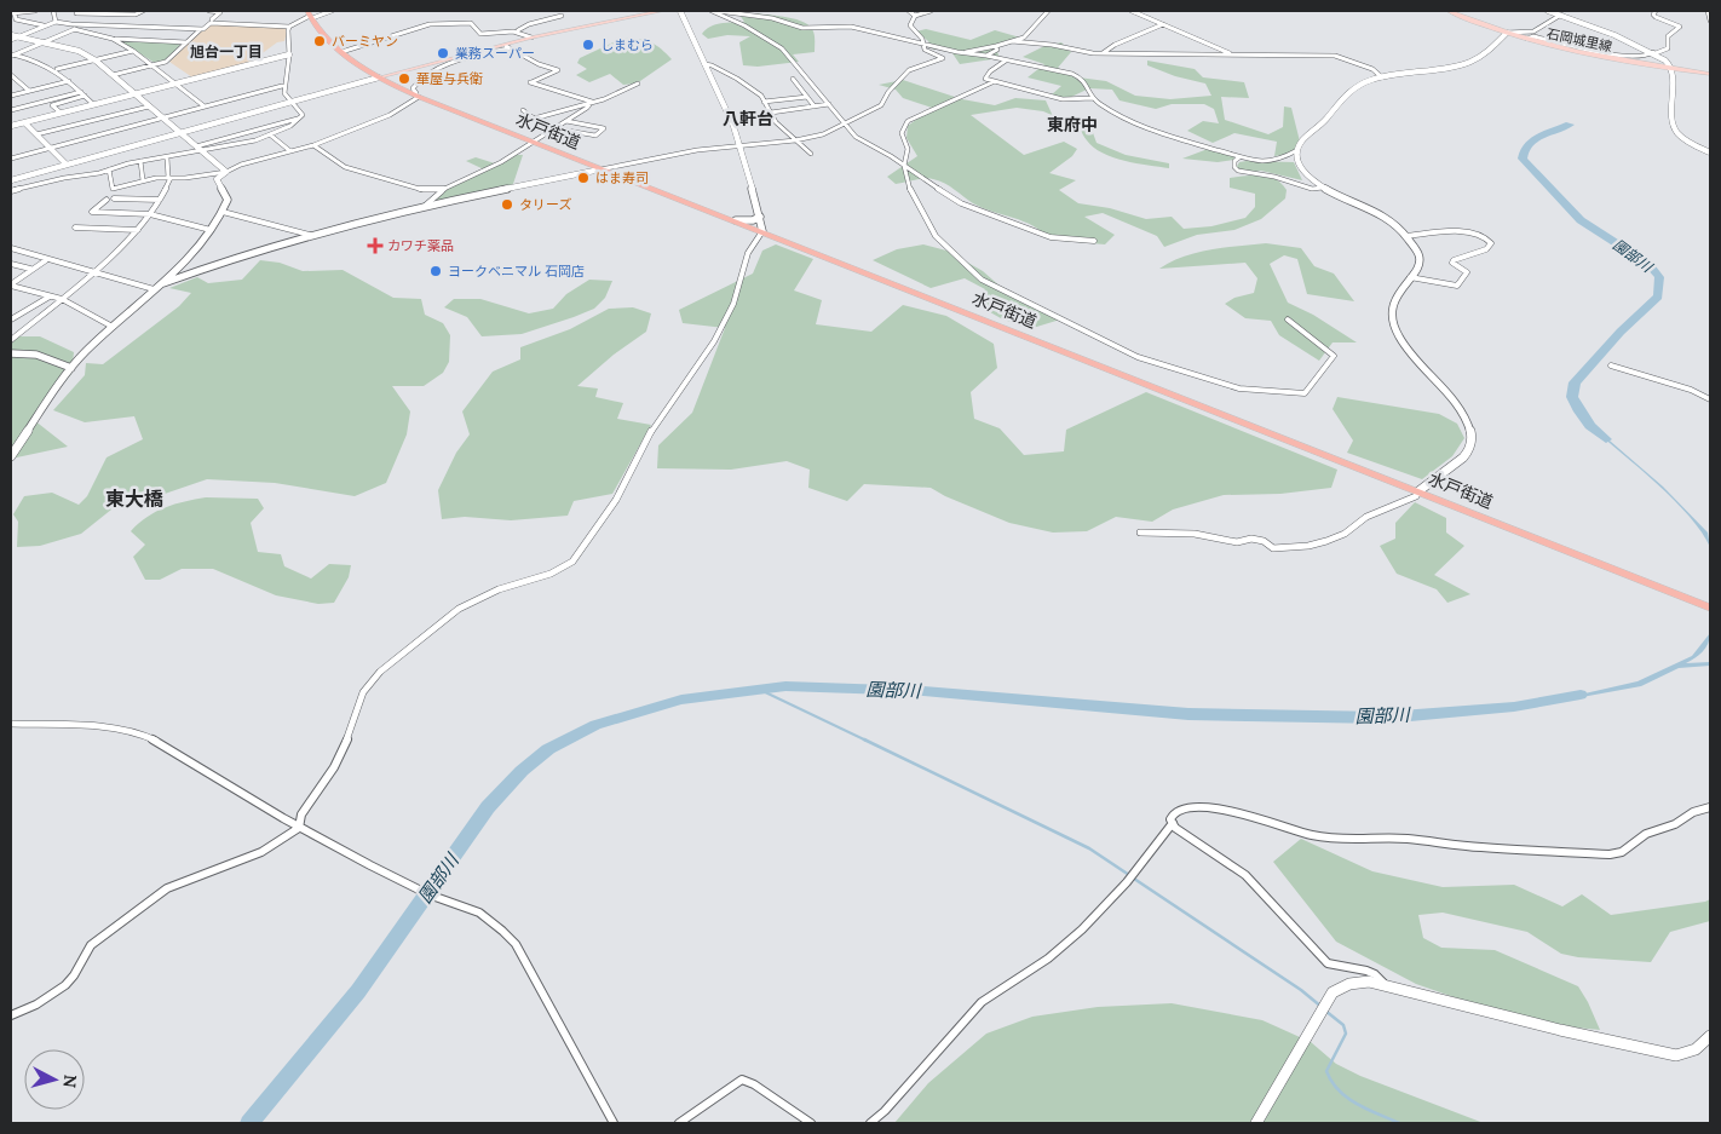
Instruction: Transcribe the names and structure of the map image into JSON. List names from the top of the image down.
{
  "streets": {
    "highway": ["水戸街道"],
    "main road": ["石岡城里線"]
  },
  "districts": [
    "旭台一丁目",
    "八軒台",
    "東府中",
    "東大橋"
  ],
  "water": ["園部川"],
  "places": {
    "other": [
      "バーミヤン",
      "しまむら",
      "業務スーパー",
      "華屋与兵衛",
      "はま寿司",
      "タリーズ",
      "ヨークベニマル 石岡店"
    ],
    "health": ["カワチ薬品"]
  },
  "north": "right"
}
